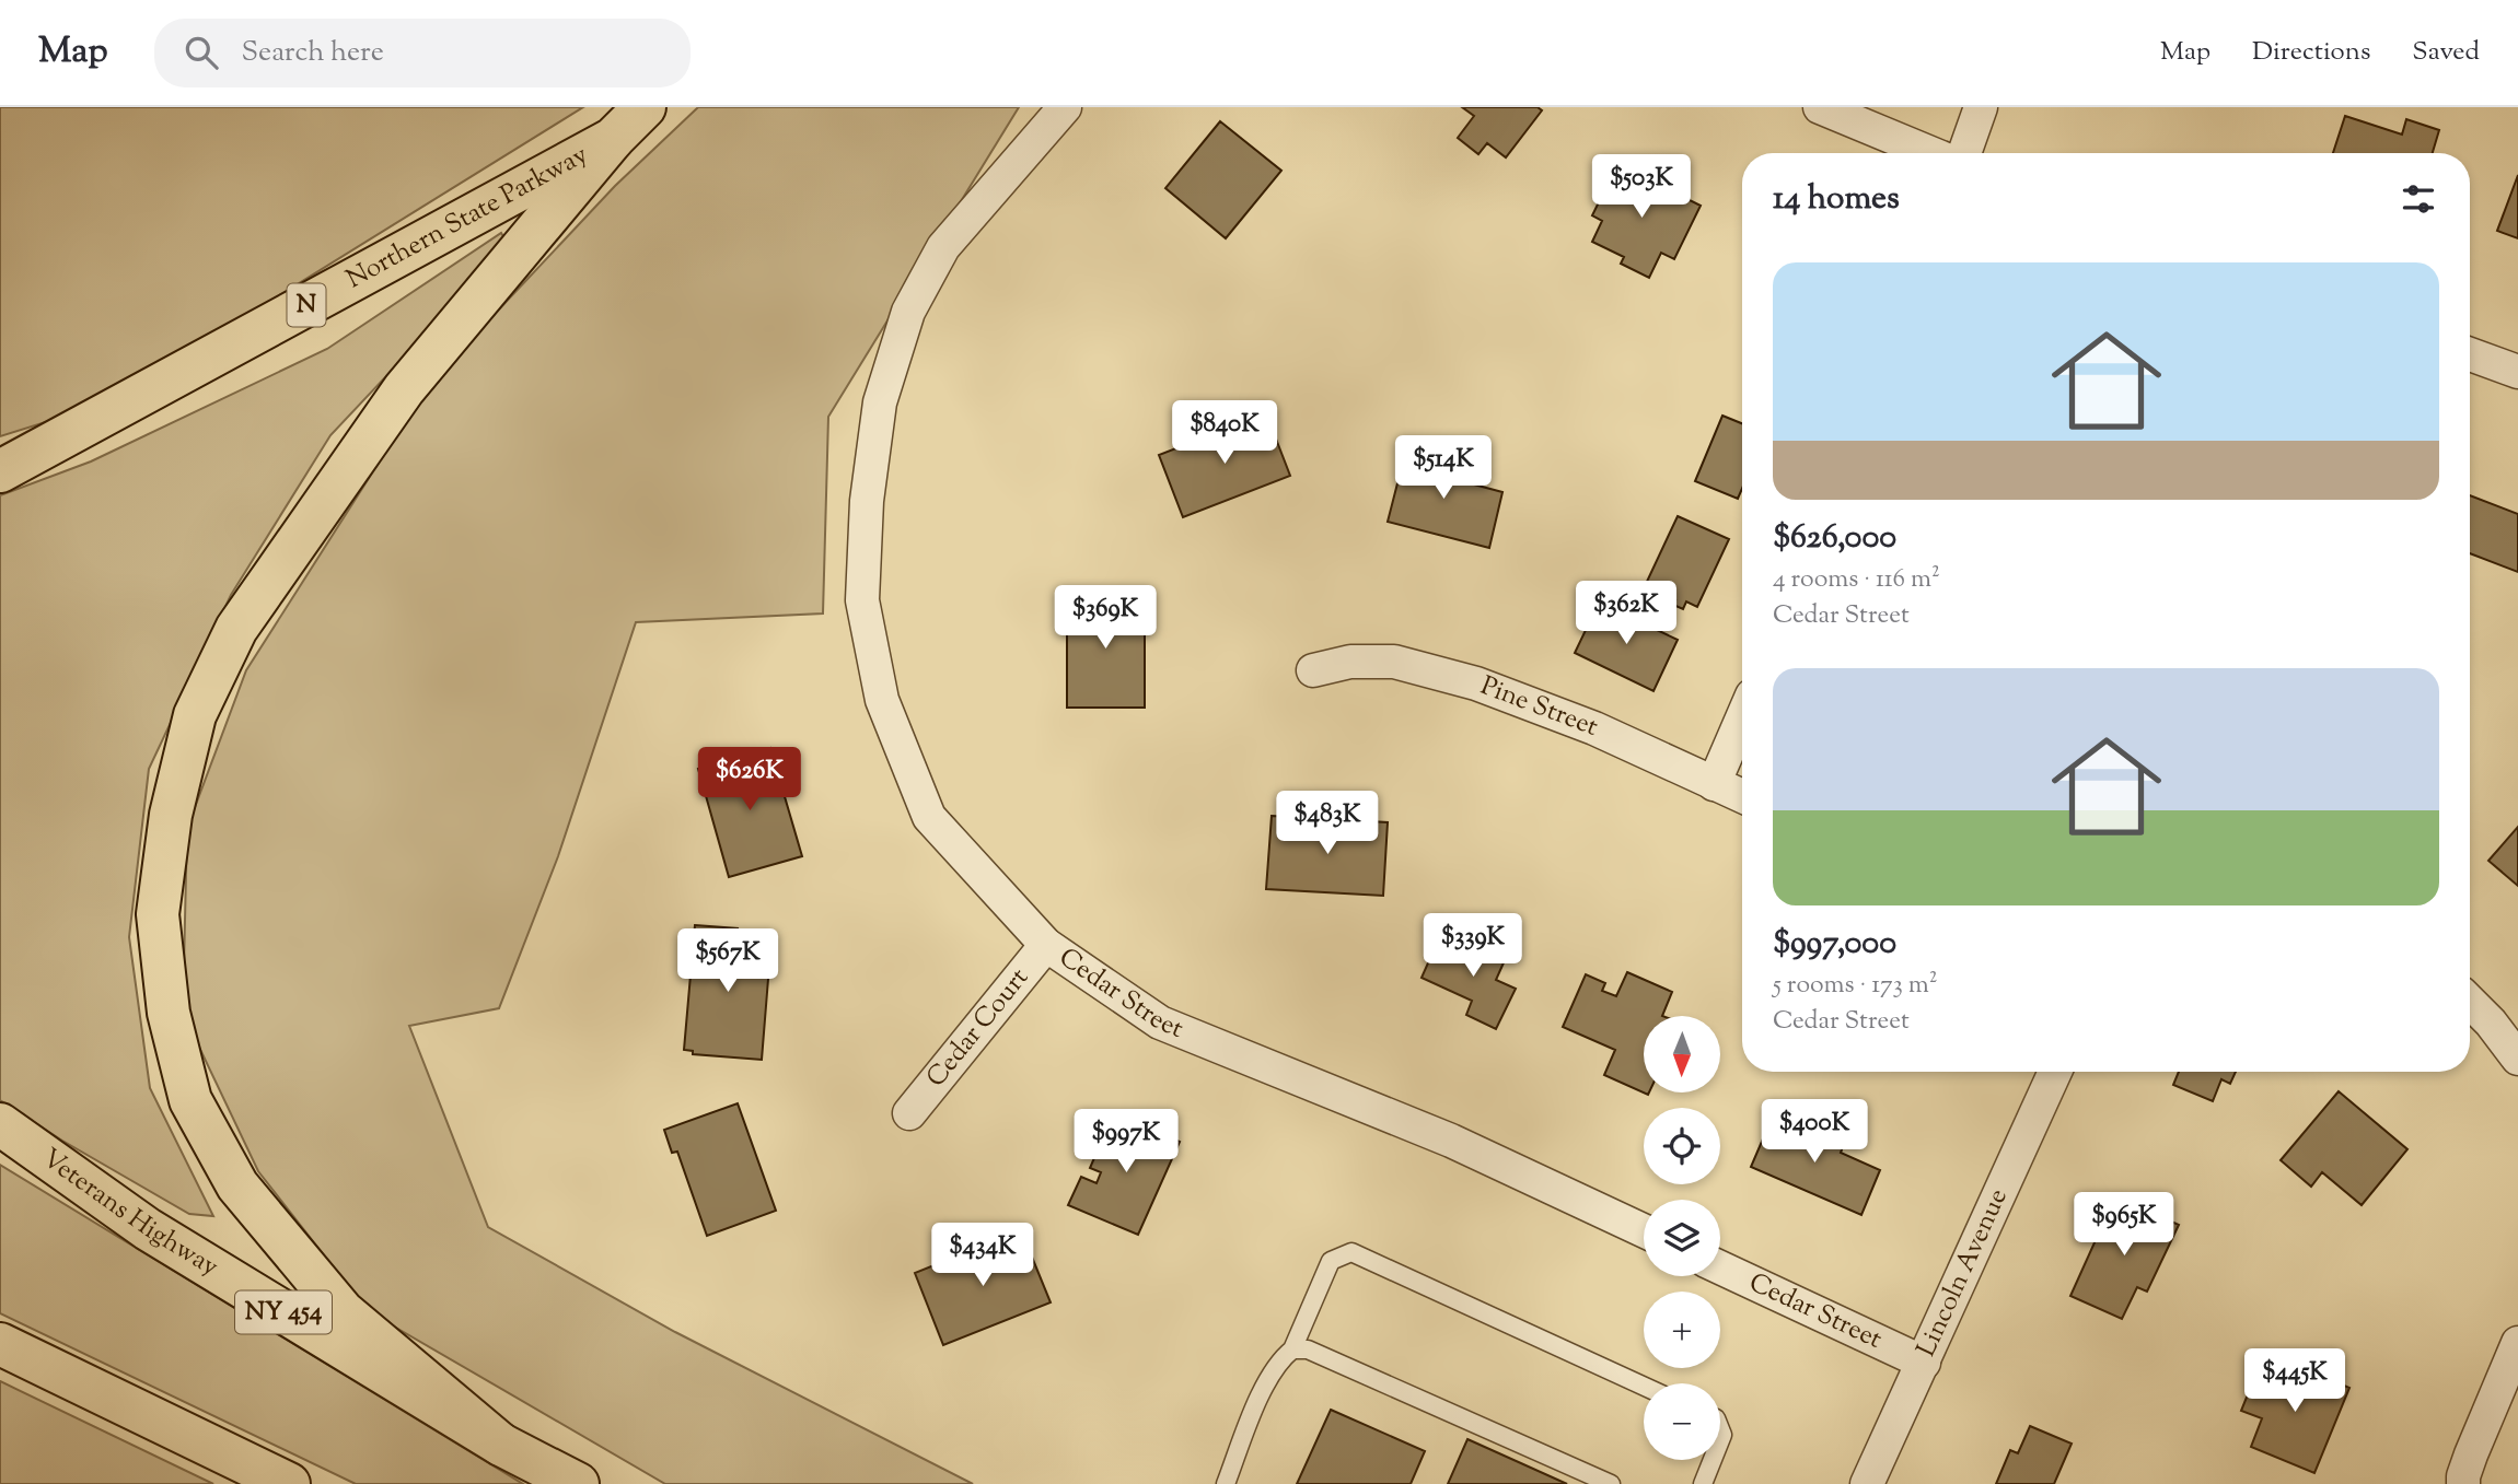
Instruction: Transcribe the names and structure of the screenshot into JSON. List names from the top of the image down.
{
  "streets": {
    "main road": [
      "Northern State Parkway",
      "N",
      "Veterans Highway",
      "NY 454"
    ],
    "street": [
      "Pine Street",
      "Cedar Street",
      "Cedar Court",
      "Lincoln Avenue"
    ]
  },
  "crossings": [
    ["Cedar Street", "Cedar Court"],
    ["Cedar Street", "Lincoln Avenue"]
  ],
  "north": "bottom",
  "page": {
    "header": "Map",
    "search": "Search here",
    "nav": ["Map", "Directions", "Saved"],
    "heading": "14 homes",
    "price": [
      "$503K",
      "$840K",
      "$514K",
      "$362K",
      "$369K",
      "$626K",
      "$483K",
      "$339K",
      "$567K",
      "$400K",
      "$997K",
      "$965K",
      "$434K",
      "$445K"
    ],
    "list": [
      {
        "name": "$626,000",
        "note": "4 rooms · 116 m² · Cedar Street"
      },
      {
        "name": "$997,000",
        "note": "5 rooms · 173 m² · Cedar Street"
      }
    ],
    "map_buttons": ["+", "−"]
  }
}
